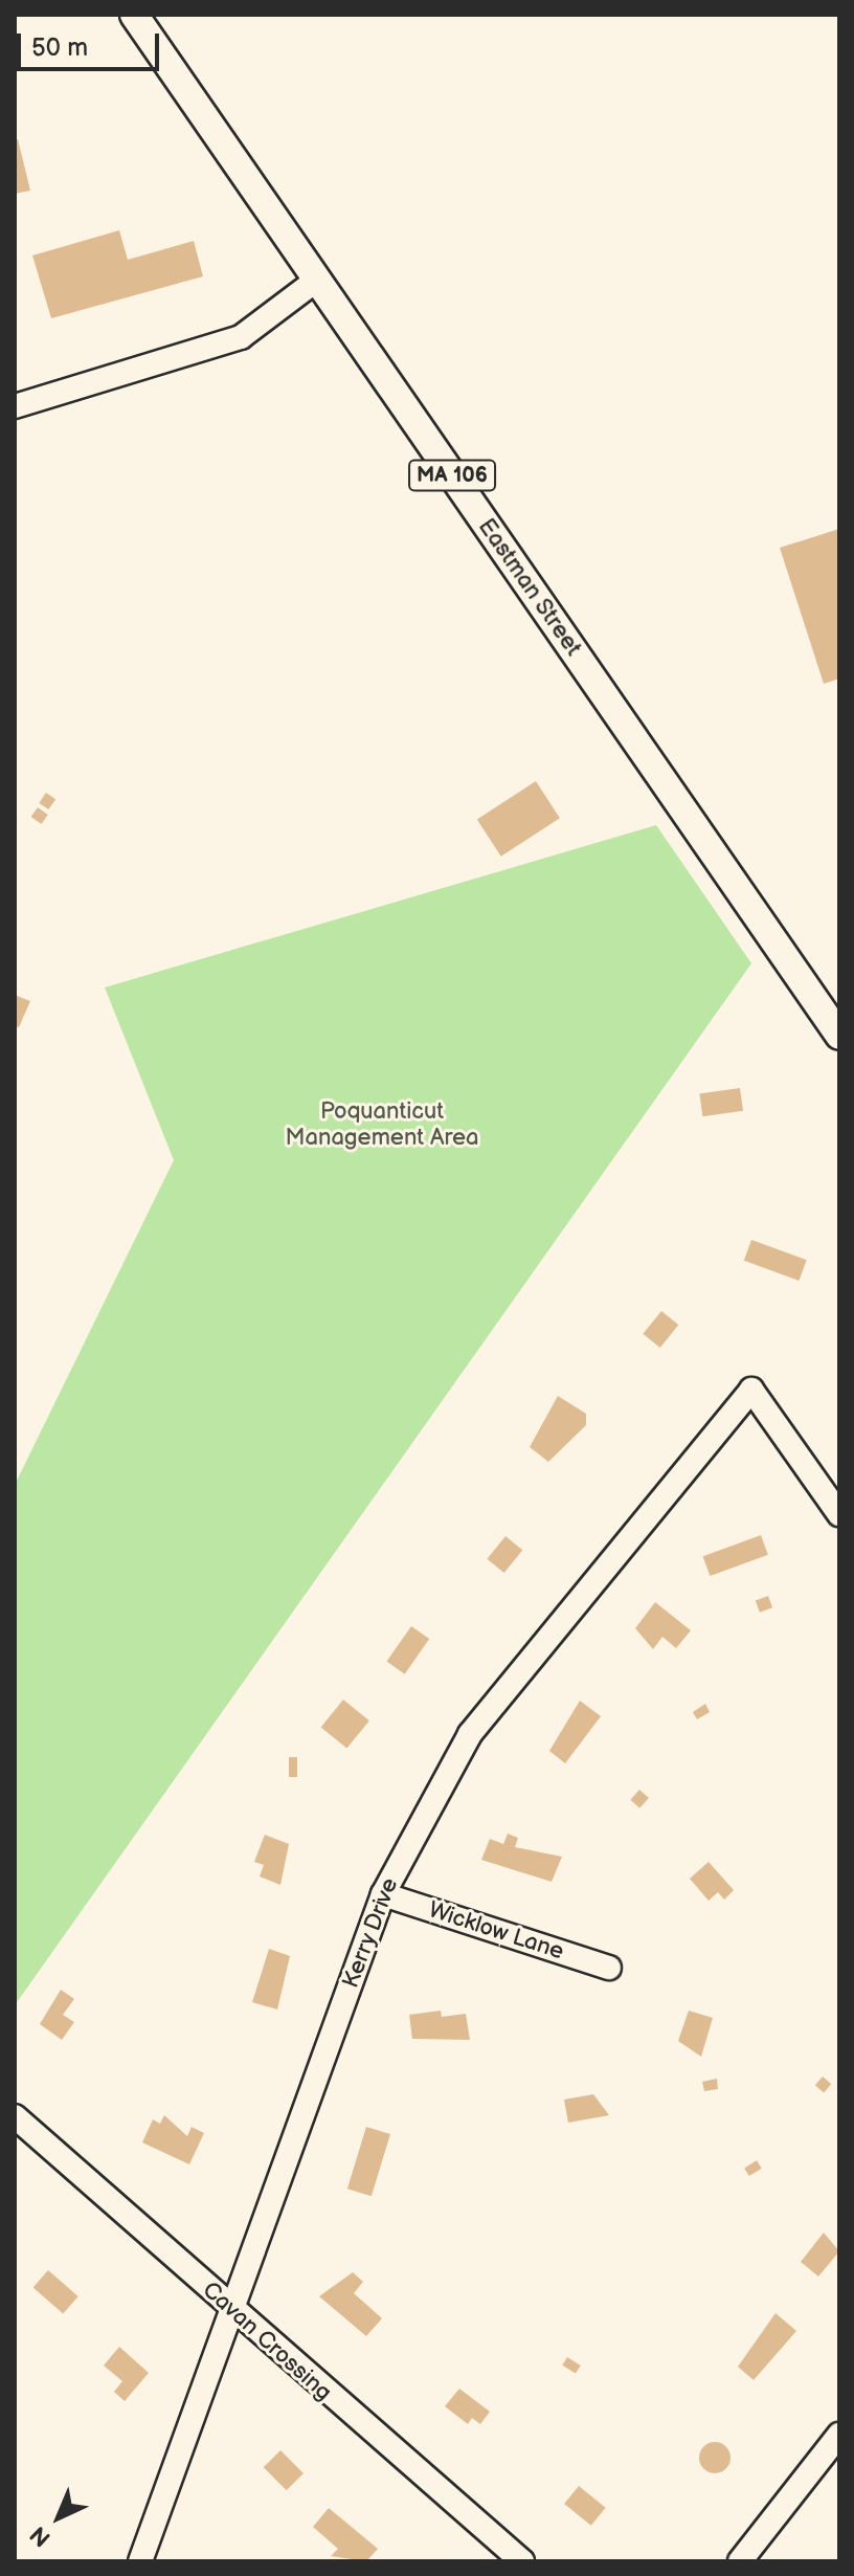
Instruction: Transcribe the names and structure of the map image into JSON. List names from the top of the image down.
{
  "streets": {
    "main road": ["MA 106", "Eastman Street"],
    "street": ["Wicklow Lane", "Kerry Drive", "Cavan Crossing"]
  },
  "crossings": [
    ["Wicklow Lane", "Kerry Drive"],
    ["Kerry Drive", "Cavan Crossing"]
  ],
  "parks": ["Poquanticut Management Area"],
  "scale_bar": "50 m",
  "north": "bottom left"
}
